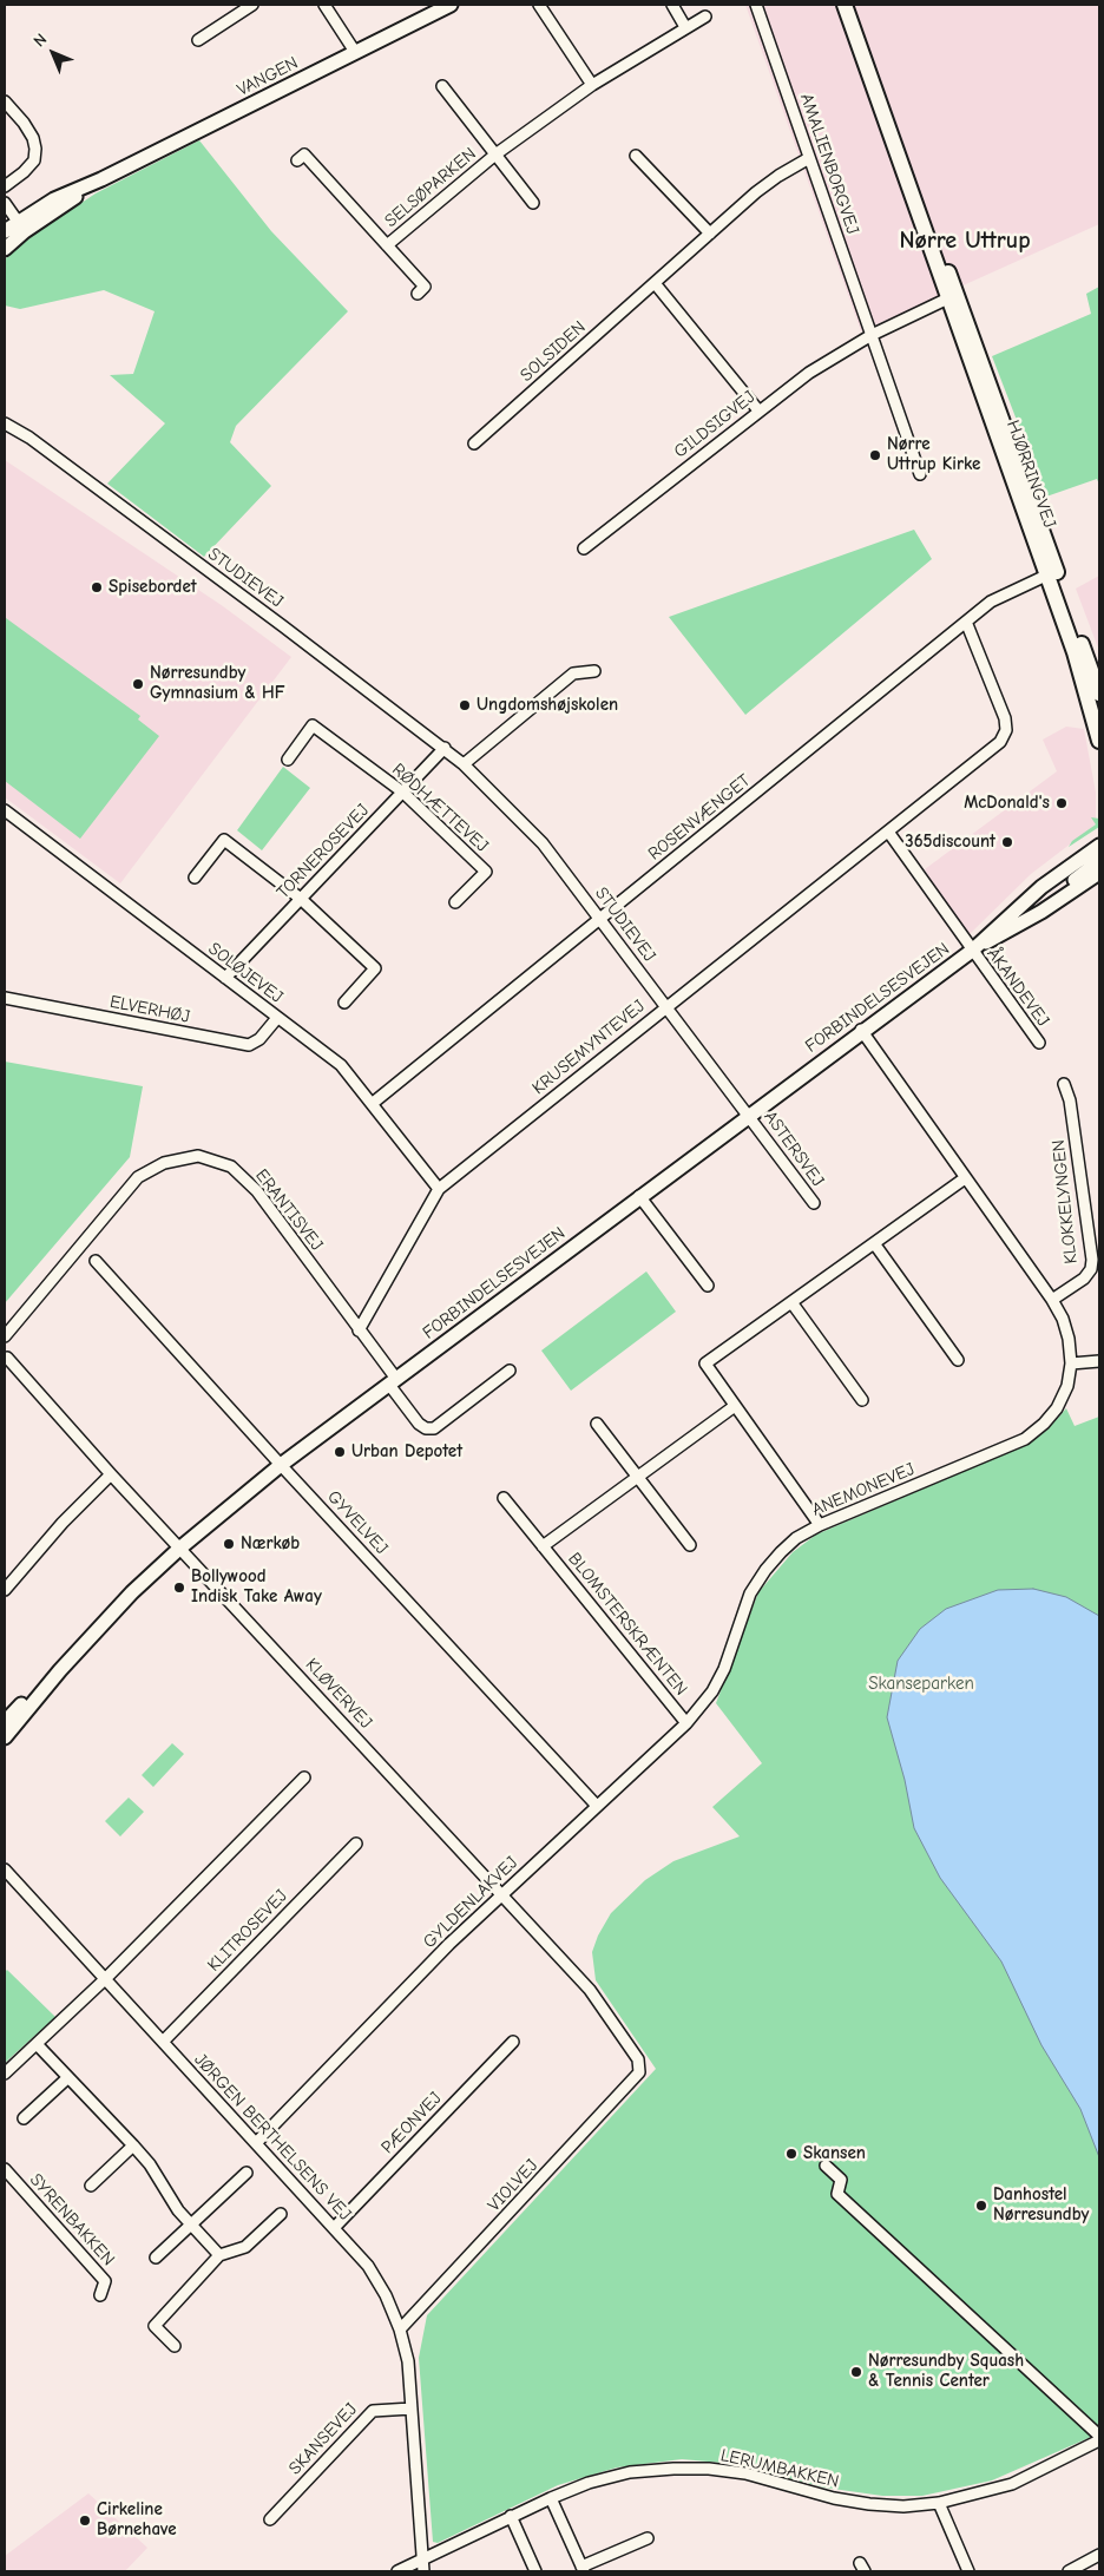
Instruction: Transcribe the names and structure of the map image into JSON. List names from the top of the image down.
{
  "streets": {
    "main road": ["HJØRRINGVEJ"],
    "street": [
      "VANGEN",
      "AMALIENBORGVEJ",
      "SELSØPARKEN",
      "SOLSIDEN",
      "GILDSIGVEJ",
      "STUDIEVEJ",
      "RØDHÆTTEVEJ",
      "ROSENVÆNGET",
      "TORNEROSEVEJ",
      "SOLØJEVEJ",
      "ÅKANDEVEJ",
      "FORBINDELSESVEJEN",
      "ELVERHØJ",
      "KRUSEMYNTEVEJ",
      "ASTERSVEJ",
      "KLOKKELYNGEN",
      "ERANTISVEJ",
      "ANEMONEVEJ",
      "GYVELVEJ",
      "BLOMSTERSKRÆNTEN",
      "KLØVERVEJ",
      "GYLDENLAKVEJ",
      "KLITROSEVEJ",
      "PÆONVEJ",
      "JØRGEN BERTHELSENS VEJ",
      "VIOLVEJ",
      "SYRENBAKKEN",
      "SKANSEVEJ",
      "LERUMBAKKEN"
    ]
  },
  "crossings": [
    ["AMALIENBORGVEJ", "SOLSIDEN"],
    ["AMALIENBORGVEJ", "GILDSIGVEJ"],
    ["HJØRRINGVEJ", "ROSENVÆNGET"],
    ["STUDIEVEJ", "ROSENVÆNGET"],
    ["STUDIEVEJ", "TORNEROSEVEJ"],
    ["STUDIEVEJ", "FORBINDELSESVEJEN"],
    ["STUDIEVEJ", "KRUSEMYNTEVEJ"],
    ["STUDIEVEJ", "ASTERSVEJ"],
    ["RØDHÆTTEVEJ", "TORNEROSEVEJ"],
    ["ROSENVÆNGET", "SOLØJEVEJ"],
    ["ROSENVÆNGET", "KRUSEMYNTEVEJ"],
    ["TORNEROSEVEJ", "SOLØJEVEJ"],
    ["SOLØJEVEJ", "ELVERHØJ"],
    ["SOLØJEVEJ", "KRUSEMYNTEVEJ"],
    ["ÅKANDEVEJ", "FORBINDELSESVEJEN"],
    ["FORBINDELSESVEJEN", "ASTERSVEJ"],
    ["FORBINDELSESVEJEN", "ERANTISVEJ"],
    ["FORBINDELSESVEJEN", "ANEMONEVEJ"],
    ["FORBINDELSESVEJEN", "GYVELVEJ"],
    ["FORBINDELSESVEJEN", "KLØVERVEJ"],
    ["KRUSEMYNTEVEJ", "ERANTISVEJ"],
    ["KLOKKELYNGEN", "ANEMONEVEJ"],
    ["ANEMONEVEJ", "GYLDENLAKVEJ"],
    ["GYVELVEJ", "GYLDENLAKVEJ"],
    ["BLOMSTERSKRÆNTEN", "GYLDENLAKVEJ"],
    ["KLØVERVEJ", "GYLDENLAKVEJ"],
    ["KLØVERVEJ", "VIOLVEJ"],
    ["GYLDENLAKVEJ", "JØRGEN BERTHELSENS VEJ"],
    ["KLITROSEVEJ", "JØRGEN BERTHELSENS VEJ"],
    ["PÆONVEJ", "JØRGEN BERTHELSENS VEJ"],
    ["JØRGEN BERTHELSENS VEJ", "VIOLVEJ"]
  ],
  "districts": ["Nørre Uttrup"],
  "parks": ["Skanseparken"],
  "places": [
    "Nørre Uttrup Kirke",
    "Spisebordet",
    "Nørresundby Gymnasium & HF",
    "Ungdomshøjskolen",
    "McDonald's",
    "365discount",
    "Urban Depotet",
    "Nærkøb",
    "Bollywood Indisk Take Away",
    "Skansen",
    "Danhostel Nørresundby",
    "Nørresundby Squash & Tennis Center",
    "Cirkeline Børnehave"
  ],
  "north": "top left"
}
